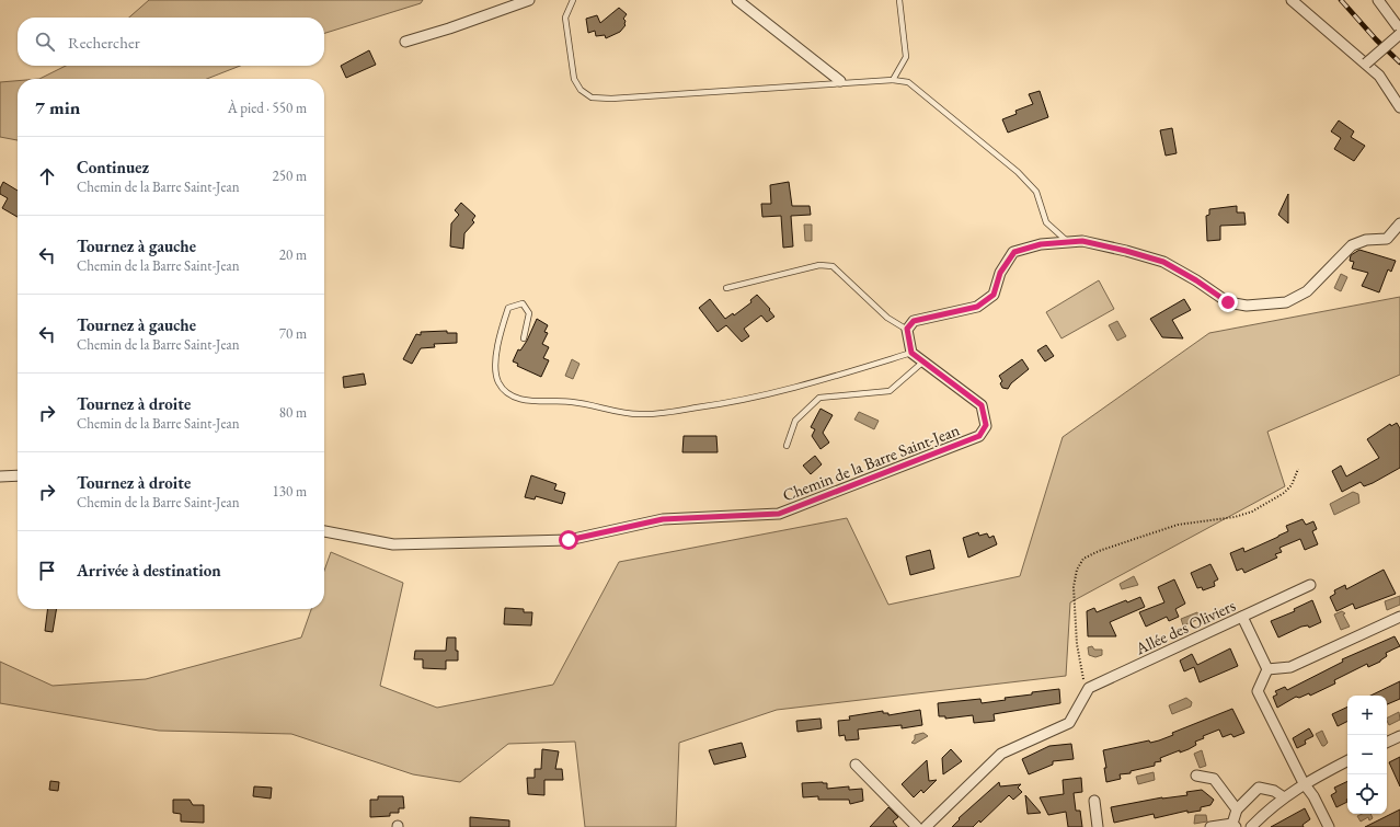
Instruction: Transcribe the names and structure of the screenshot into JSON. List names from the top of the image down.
{
  "streets": {
    "street": ["Chemin de la Barre Saint-Jean", "Allée des Oliviers"]
  },
  "page": {
    "search": "Rechercher",
    "heading": ["7 min", "À pied · 550 m"],
    "list": [
      ["Continuez", "Chemin de la Barre Saint-Jean", "250 m"],
      ["Tournez à gauche", "Chemin de la Barre Saint-Jean", "20 m"],
      ["Tournez à gauche", "Chemin de la Barre Saint-Jean", "70 m"],
      ["Tournez à droite", "Chemin de la Barre Saint-Jean", "80 m"],
      ["Tournez à droite", "Chemin de la Barre Saint-Jean", "130 m"],
      "Arrivée à destination"
    ],
    "map_buttons": ["+", "−"]
  }
}
